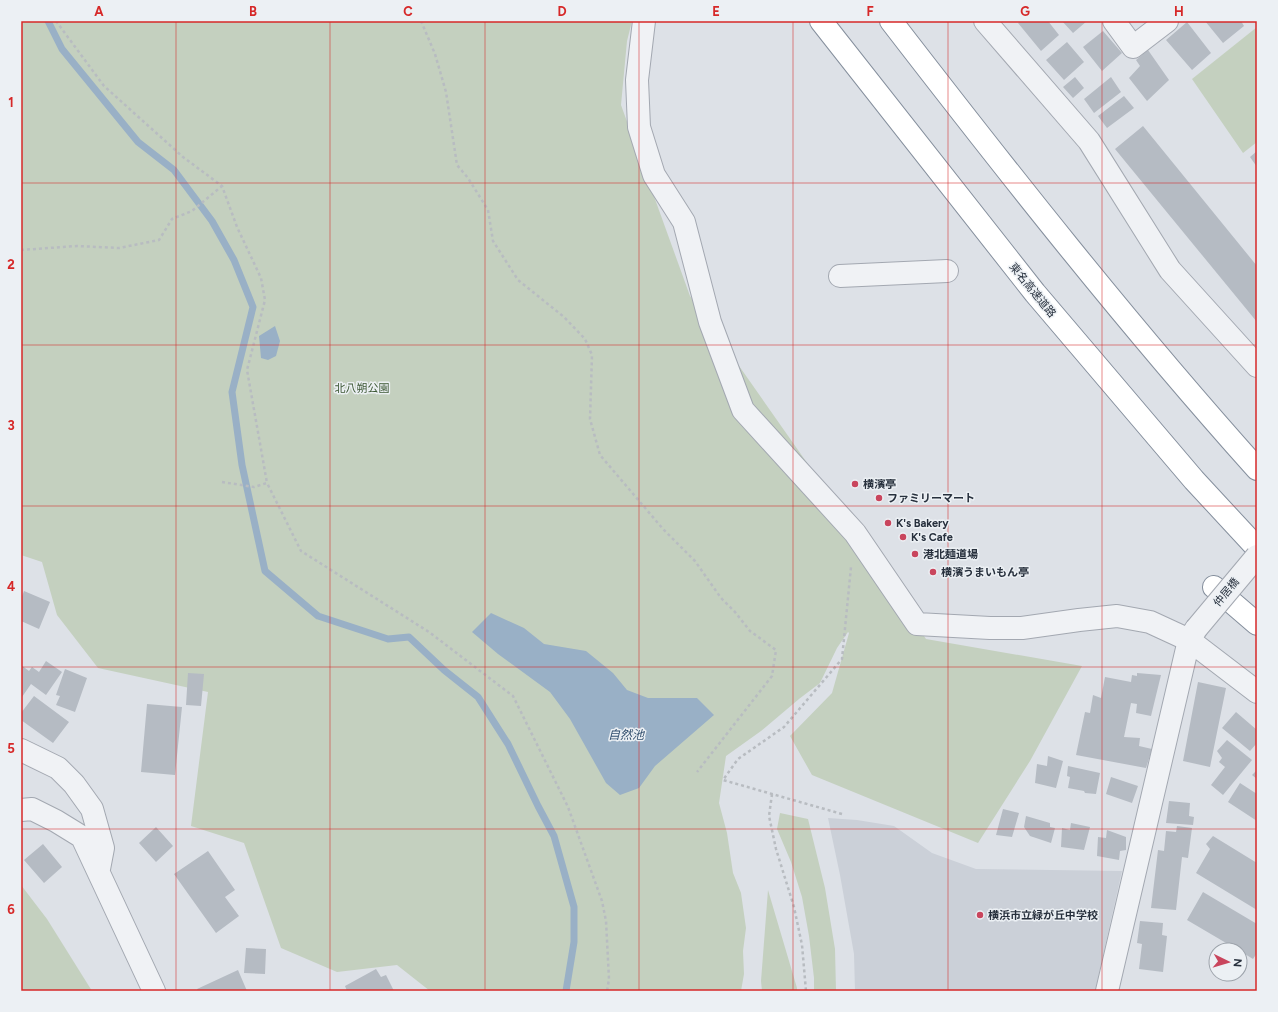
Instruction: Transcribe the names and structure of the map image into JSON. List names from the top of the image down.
{
  "streets": {
    "highway": ["東名高速道路"],
    "street": ["仲居橋"]
  },
  "water": ["自然池"],
  "parks": ["北八朔公園"],
  "places": [
    "横濱亭",
    "ファミリーマート",
    "K's Bakery",
    "K's Cafe",
    "港北麺道場",
    "横濱うまいもん亭",
    "横浜市立緑が丘中学校"
  ],
  "north": "right",
  "grid": {
    "columns": [
      "A",
      "B",
      "C",
      "D",
      "E",
      "F",
      "G",
      "H"
    ],
    "rows": [
      "1",
      "2",
      "3",
      "4",
      "5",
      "6"
    ]
  }
}
